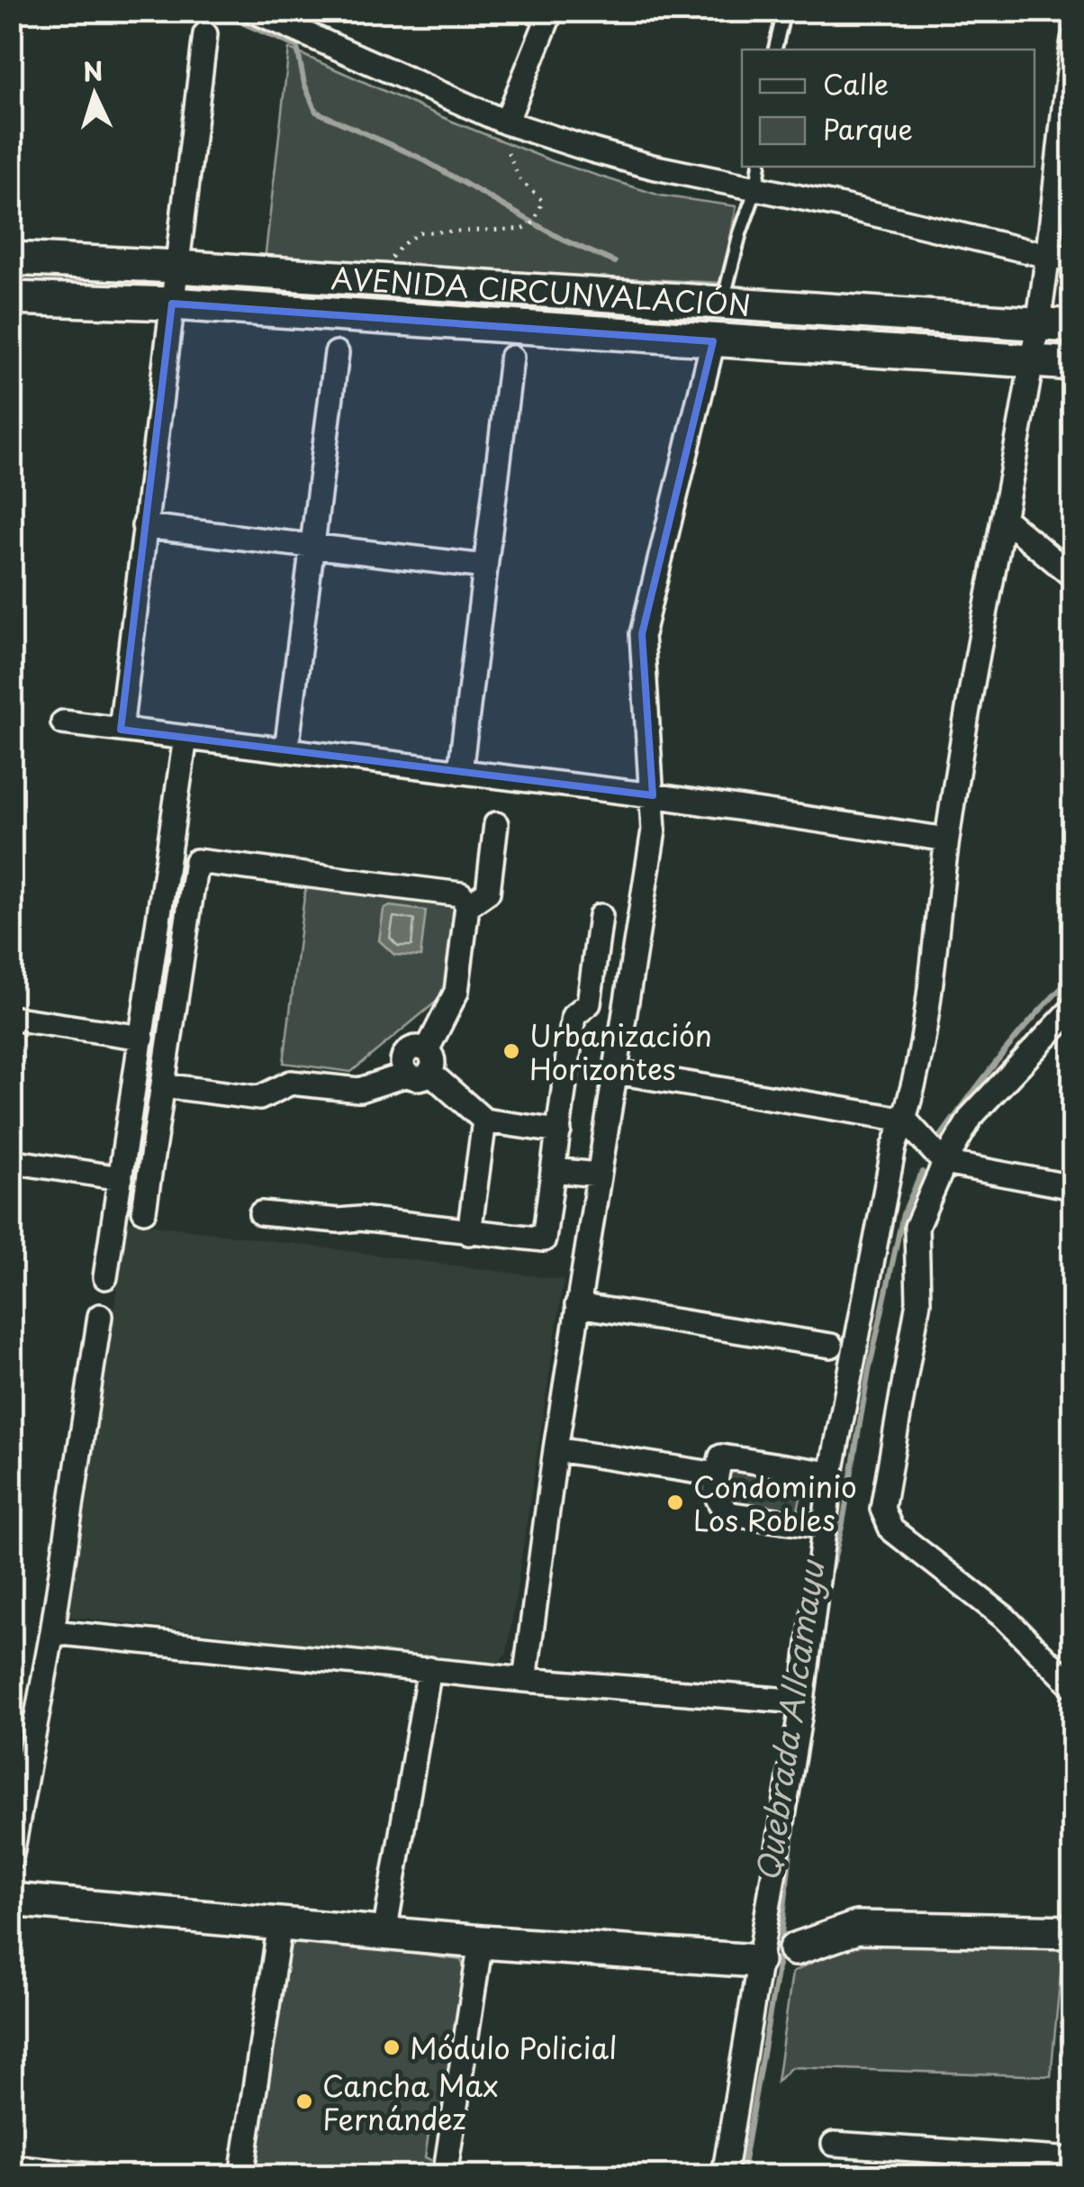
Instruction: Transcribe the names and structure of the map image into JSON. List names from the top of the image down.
{
  "streets": {
    "main road": ["AVENIDA CIRCUNVALACIÓN"]
  },
  "water": ["Quebrada Allcamayu"],
  "places": [
    "Urbanización Horizontes",
    "Condominio Los Robles",
    "Módulo Policial",
    "Cancha Max Fernández"
  ],
  "legend": ["Calle", "Parque"],
  "north": "top"
}
